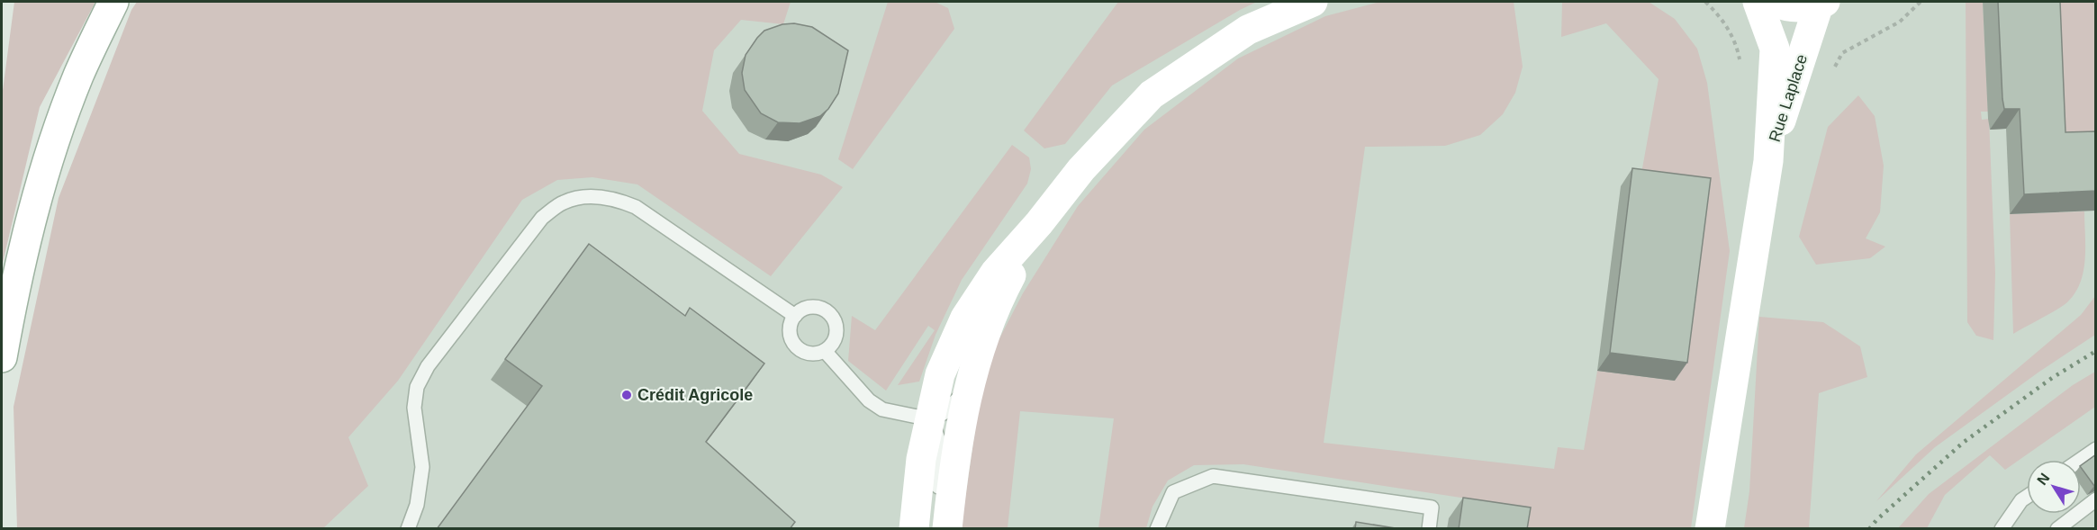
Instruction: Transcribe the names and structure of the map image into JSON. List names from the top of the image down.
{
  "streets": {
    "main road": ["Rue Laplace"]
  },
  "places": ["Crédit Agricole"],
  "north": "top left"
}
